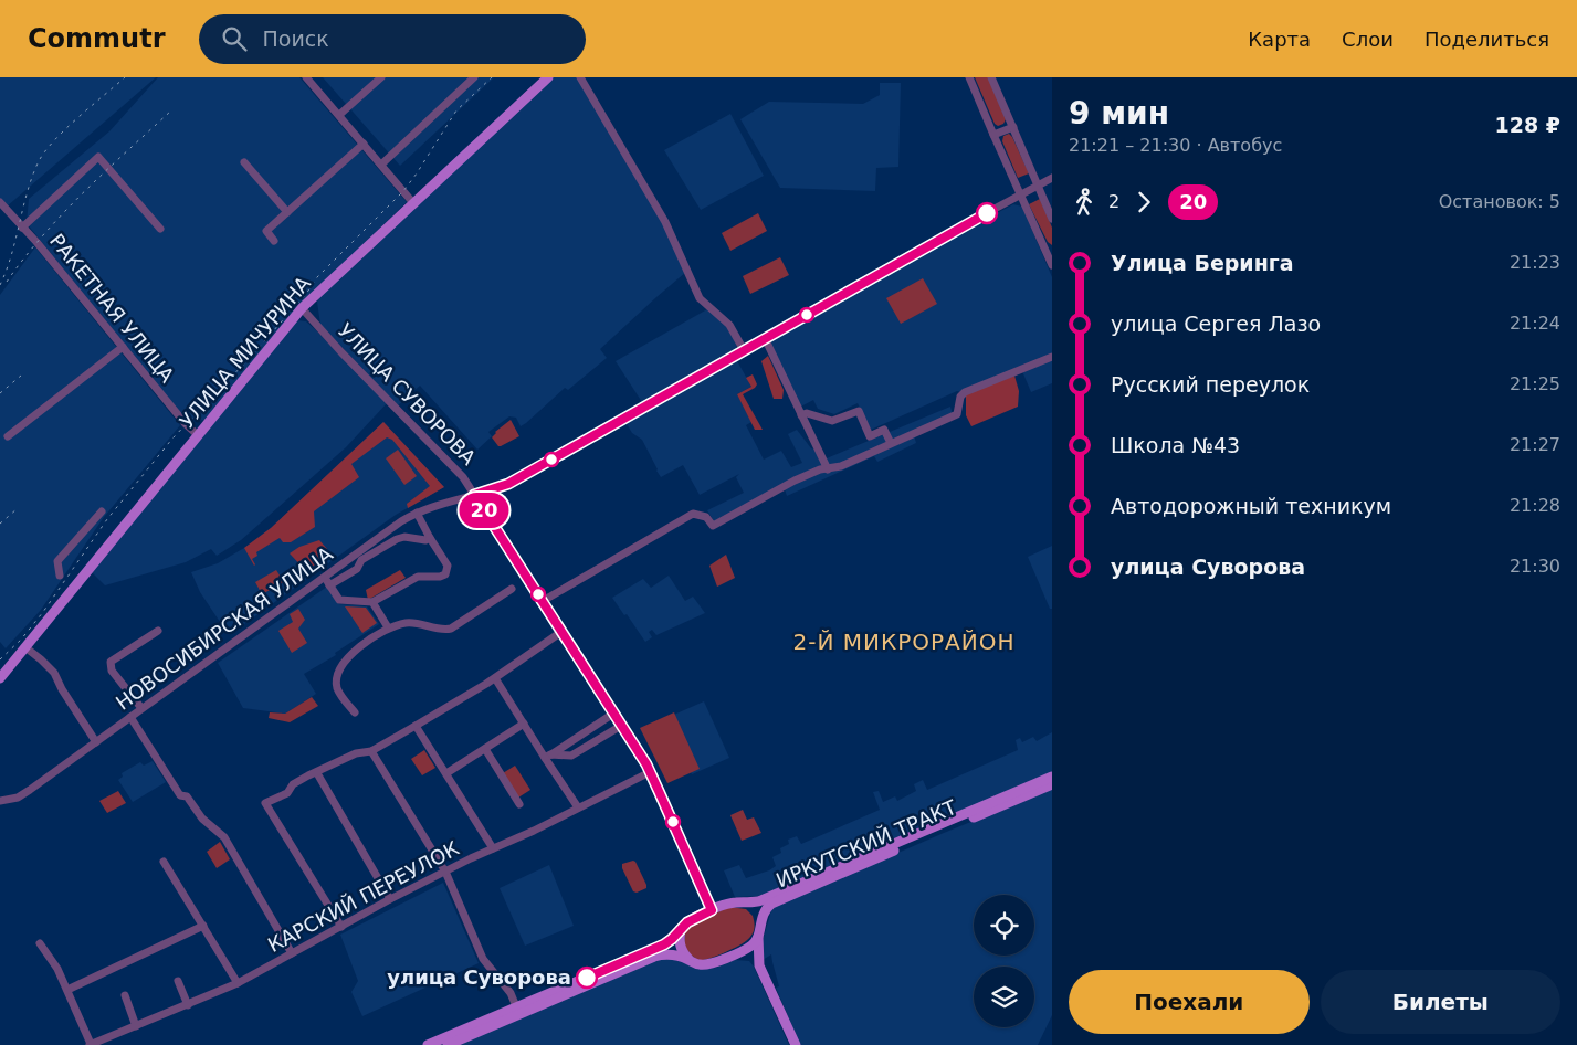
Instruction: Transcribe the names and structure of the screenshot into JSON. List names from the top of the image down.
{
  "streets": {
    "main road": ["УЛИЦА МИЧУРИНА", "ИРКУТСКИЙ ТРАКТ"],
    "street": [
      "РАКЕТНАЯ УЛИЦА",
      "УЛИЦА СУВОРОВА",
      "НОВОСИБИРСКАЯ УЛИЦА",
      "КАРСКИЙ ПЕРЕУЛОК"
    ]
  },
  "crossings": [
    ["РАКЕТНАЯ УЛИЦА", "УЛИЦА МИЧУРИНА"],
    ["УЛИЦА МИЧУРИНА", "УЛИЦА СУВОРОВА"],
    ["УЛИЦА СУВОРОВА", "НОВОСИБИРСКАЯ УЛИЦА"],
    ["УЛИЦА СУВОРОВА", "ИРКУТСКИЙ ТРАКТ"],
    ["УЛИЦА СУВОРОВА", "КАРСКИЙ ПЕРЕУЛОК"]
  ],
  "districts": ["2-Й МИКРОРАЙОН"],
  "places": ["улица Суворова"],
  "lines": ["bus line 20"],
  "page": {
    "header": "Commutr",
    "search": "Поиск",
    "nav": ["Карта", "Слои", "Поделиться"],
    "on_map": "20",
    "heading": ["9 мин", "21:21 – 21:30 · Автобус", "128 ₽"],
    "legs": ["2", "20", "Остановок: 5"],
    "list": [
      {
        "name": "Улица Беринга",
        "value": "21:23"
      },
      {
        "name": "улица Сергея Лазо",
        "value": "21:24"
      },
      {
        "name": "Русский переулок",
        "value": "21:25"
      },
      {
        "name": "Школа №43",
        "value": "21:27"
      },
      {
        "name": "Автодорожный техникум",
        "value": "21:28"
      },
      {
        "name": "улица Суворова",
        "value": "21:30"
      }
    ],
    "buttons": ["Поехали", "Билеты"]
  }
}
